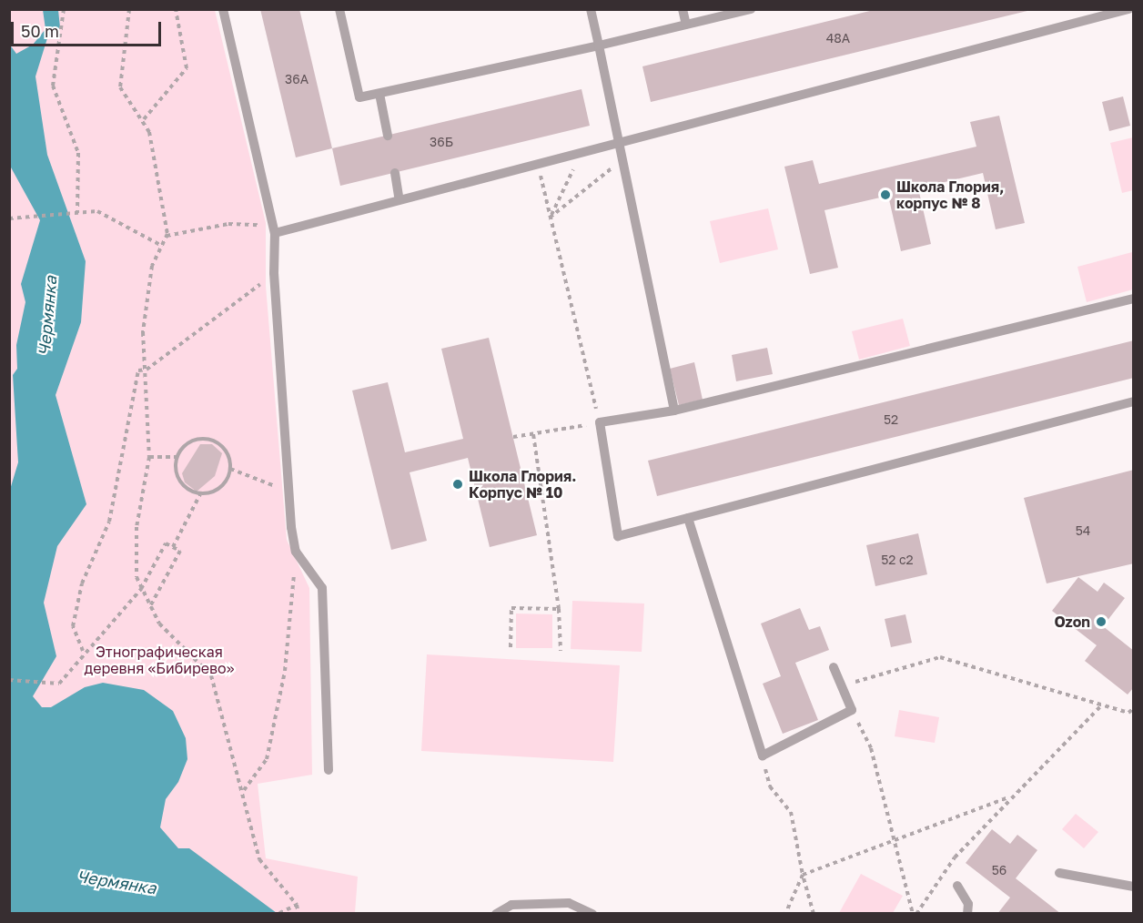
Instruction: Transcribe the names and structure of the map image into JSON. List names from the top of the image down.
{
  "water": ["Чермянка"],
  "parks": ["Этнографическая деревня «Бибирево»"],
  "places": ["Школа Глория, корпус № 8", "Школа Глория. Корпус № 10", "Ozon"],
  "house_numbers": [
    "48А",
    "36А",
    "36Б",
    "52",
    "54",
    "52 с2",
    "56"
  ],
  "scale_bar": "50 m"
}
